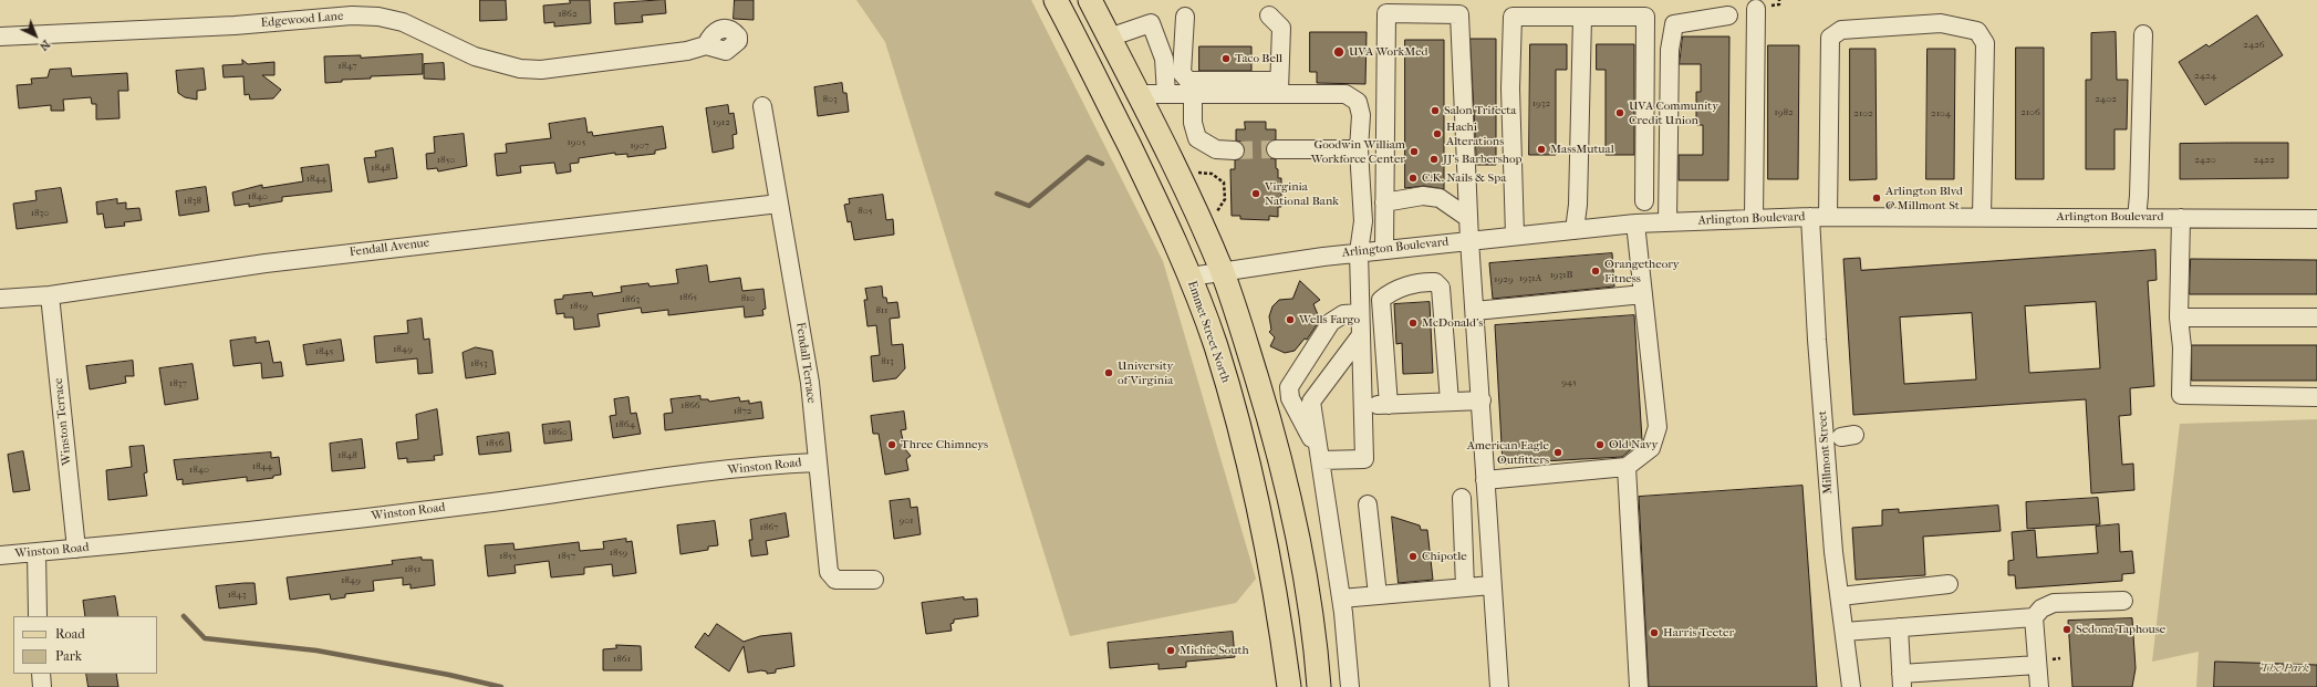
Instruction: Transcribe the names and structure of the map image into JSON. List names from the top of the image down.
{
  "streets": {
    "main road": ["Emmet Street North"],
    "street": [
      "Edgewood Lane",
      "Arlington Boulevard",
      "Fendall Avenue",
      "Fendall Terrace",
      "Winston Terrace",
      "Millmont Street",
      "Winston Road"
    ]
  },
  "crossings": [
    ["Arlington Boulevard", "Emmet Street North"],
    ["Arlington Boulevard", "Millmont Street"],
    ["Fendall Avenue", "Fendall Terrace"],
    ["Fendall Avenue", "Winston Terrace"],
    ["Fendall Terrace", "Winston Road"],
    ["Winston Terrace", "Winston Road"]
  ],
  "parks": ["The Park"],
  "places": [
    "UVA WorkMed",
    "Taco Bell",
    "Salon Trifecta",
    "UVA Community Credit Union",
    "Hachi Alterations",
    "MassMutual",
    "Goodwin William Workforce Center",
    "JJ's Barbershop",
    "C.K. Nails & Spa",
    "Virginia National Bank",
    "Arlington Blvd @ Millmont St",
    "Orangetheory Fitness",
    "Wells Fargo",
    "McDonald's",
    "University of Virginia",
    "Three Chimneys",
    "Old Navy",
    "American Eagle Outfitters",
    "Chipotle",
    "Sedona Taphouse",
    "Harris Teeter",
    "Michie South"
  ],
  "house_numbers": [
    "1862",
    "2426",
    "1847",
    "2424",
    "803",
    "2402",
    "1932",
    "1982",
    "2106",
    "2102",
    "2104",
    "1912",
    "1905",
    "1907",
    "1850",
    "2420",
    "2422",
    "1848",
    "1844",
    "1840",
    "1838",
    "805",
    "1830",
    "1931B",
    "1931A",
    "1929",
    "1865",
    "810",
    "1863",
    "1859",
    "811",
    "1849",
    "1845",
    "813",
    "1853",
    "945",
    "1837",
    "1866",
    "1872",
    "1864",
    "1860",
    "1856",
    "1848",
    "1844",
    "1840",
    "901",
    "1867",
    "1859",
    "1855",
    "1857",
    "1851",
    "1849",
    "1843",
    "1861"
  ],
  "legend": ["Road", "Park"],
  "north": "bottom right"
}
